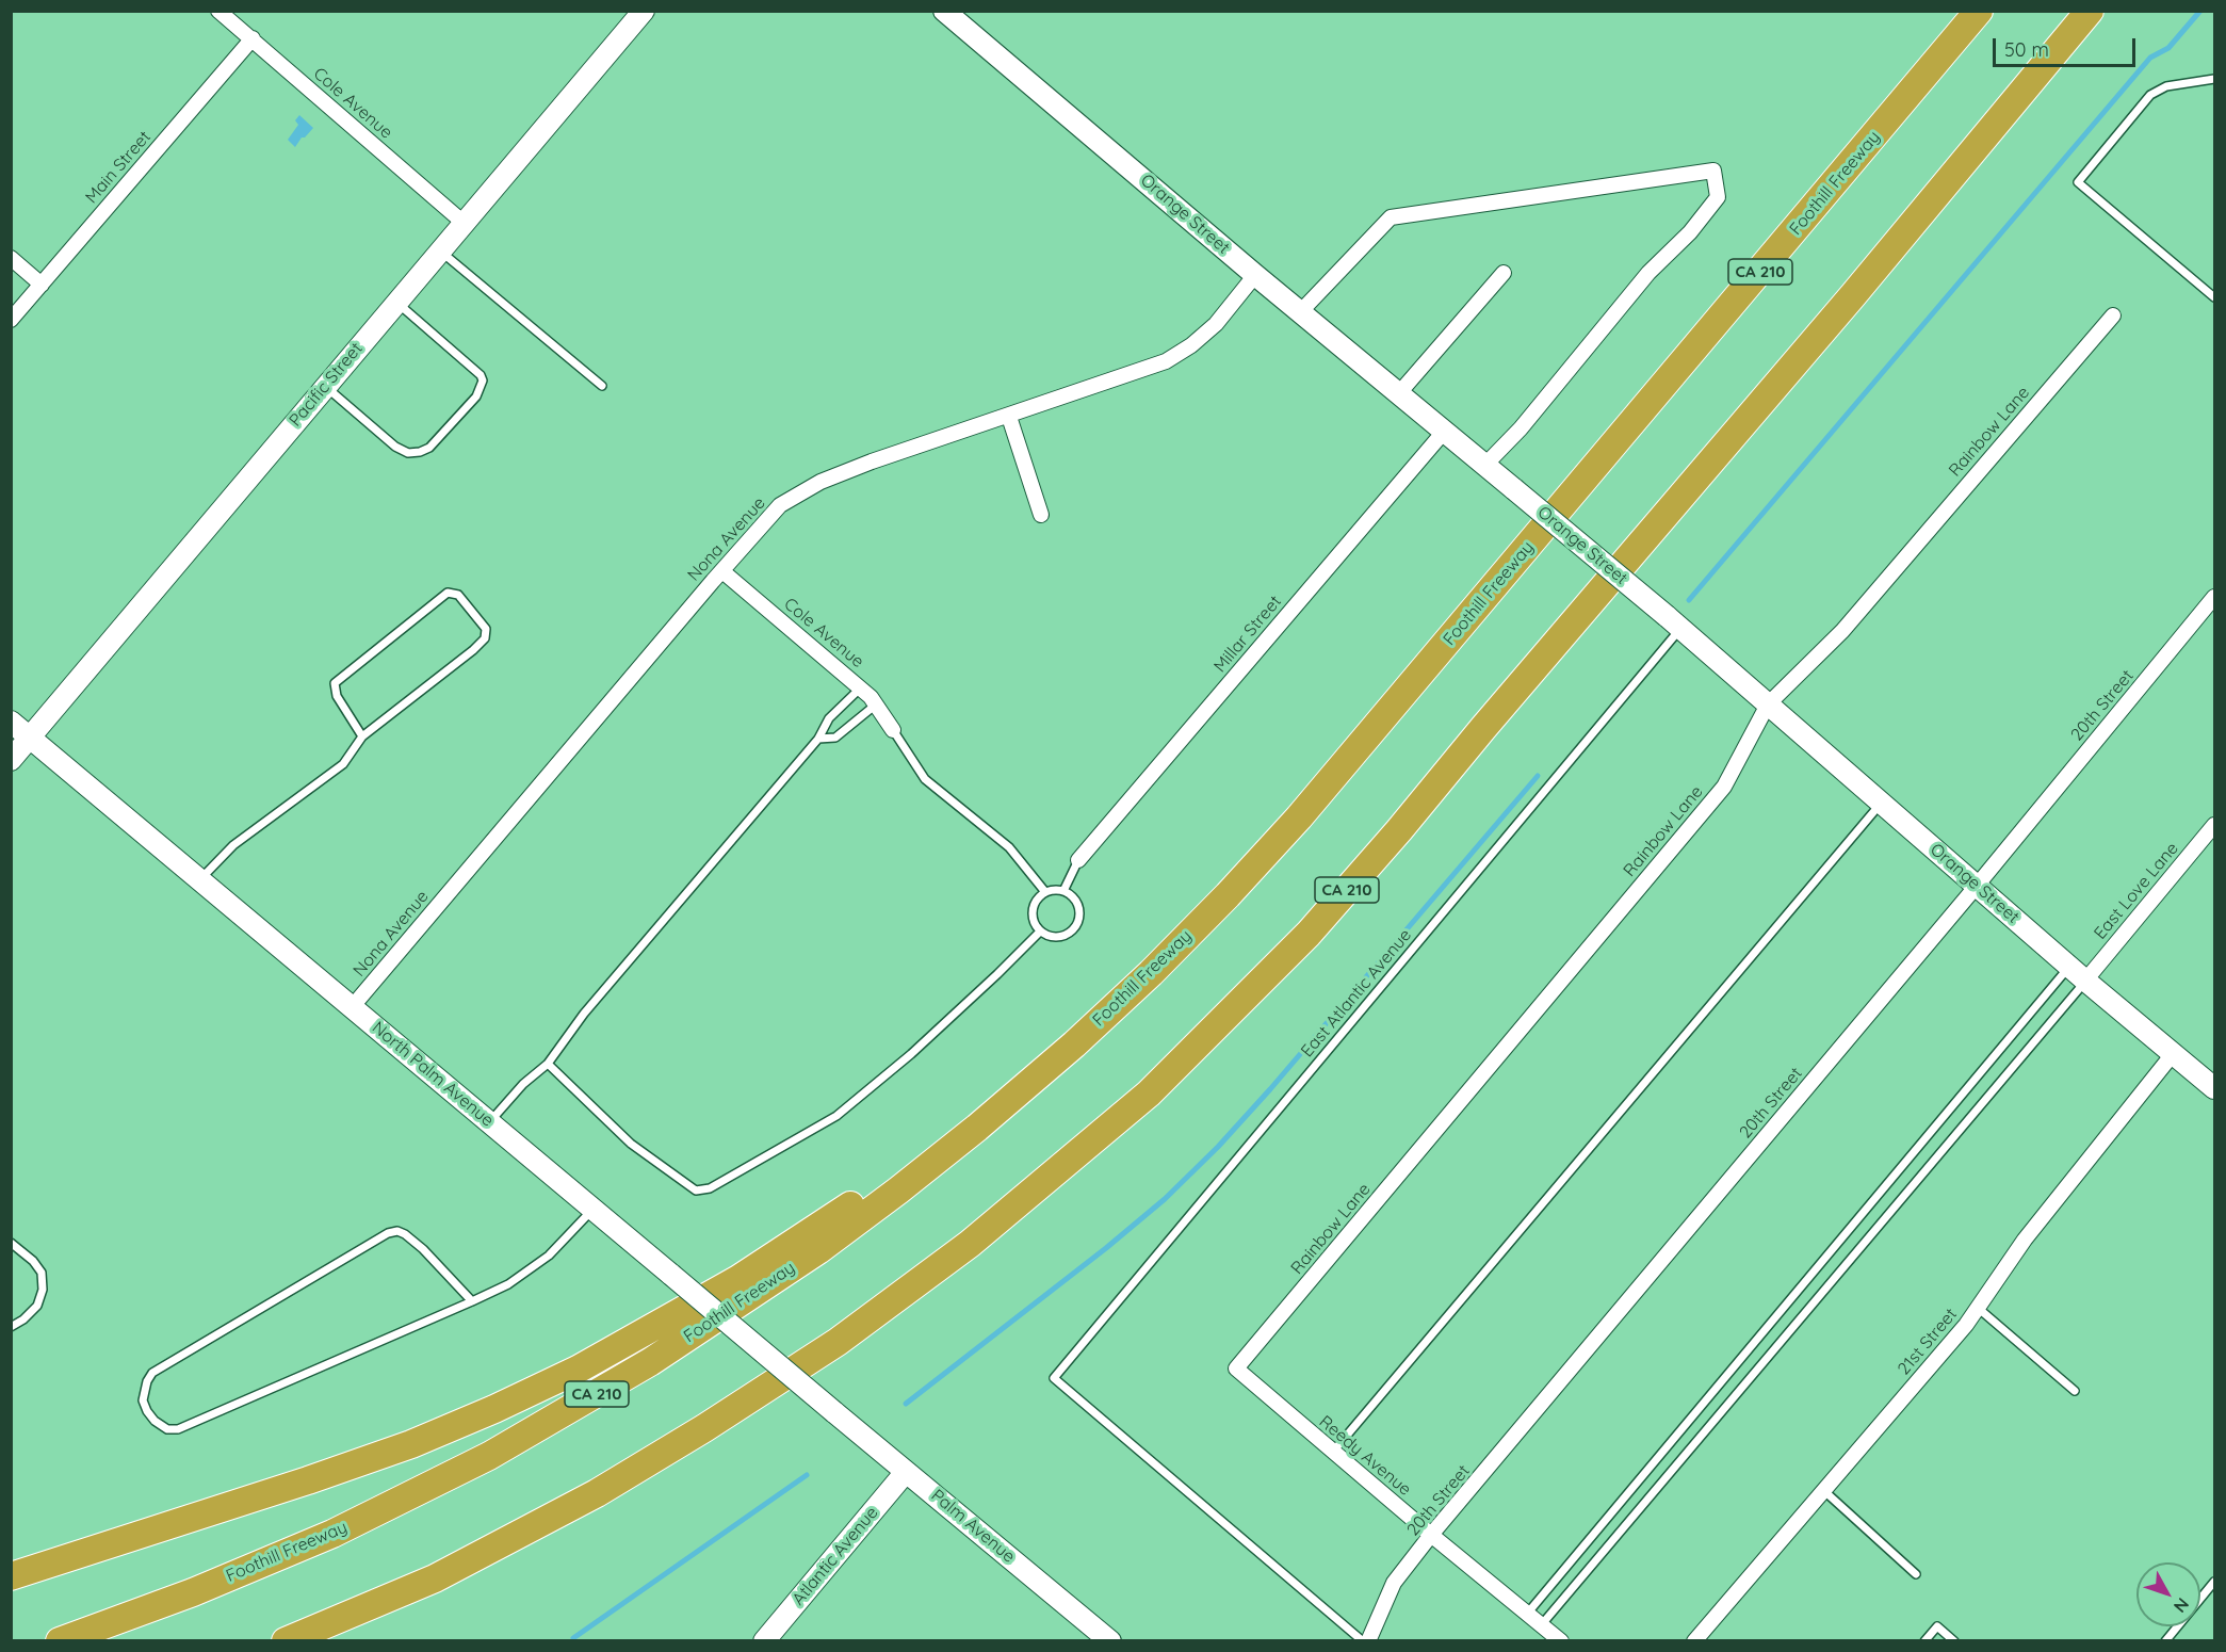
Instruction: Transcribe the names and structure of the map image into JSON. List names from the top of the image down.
{
  "streets": {
    "highway": ["Foothill Freeway", "CA 210"],
    "street": [
      "Cole Avenue",
      "Main Street",
      "Orange Street",
      "Pacific Street",
      "Rainbow Lane",
      "Nona Avenue",
      "Millar Street",
      "20th Street",
      "East Love Lane",
      "North Palm Avenue",
      "21st Street",
      "Reedy Avenue",
      "Palm Avenue",
      "Atlantic Avenue"
    ],
    "lane": ["East Atlantic Avenue"]
  },
  "crossings": [
    ["Cole Avenue", "Main Street"],
    ["Cole Avenue", "Pacific Street"],
    ["Cole Avenue", "Nona Avenue"],
    ["Orange Street", "Rainbow Lane"],
    ["Orange Street", "Nona Avenue"],
    ["Orange Street", "Millar Street"],
    ["Orange Street", "20th Street"],
    ["Orange Street", "East Love Lane"],
    ["Orange Street", "East Atlantic Avenue"],
    ["Orange Street", "21st Street"],
    ["Pacific Street", "North Palm Avenue"],
    ["Rainbow Lane", "Reedy Avenue"],
    ["Nona Avenue", "North Palm Avenue"],
    ["20th Street", "Reedy Avenue"],
    ["North Palm Avenue", "Palm Avenue"],
    ["Palm Avenue", "Atlantic Avenue"]
  ],
  "scale_bar": "50 m",
  "north": "bottom right"
}
